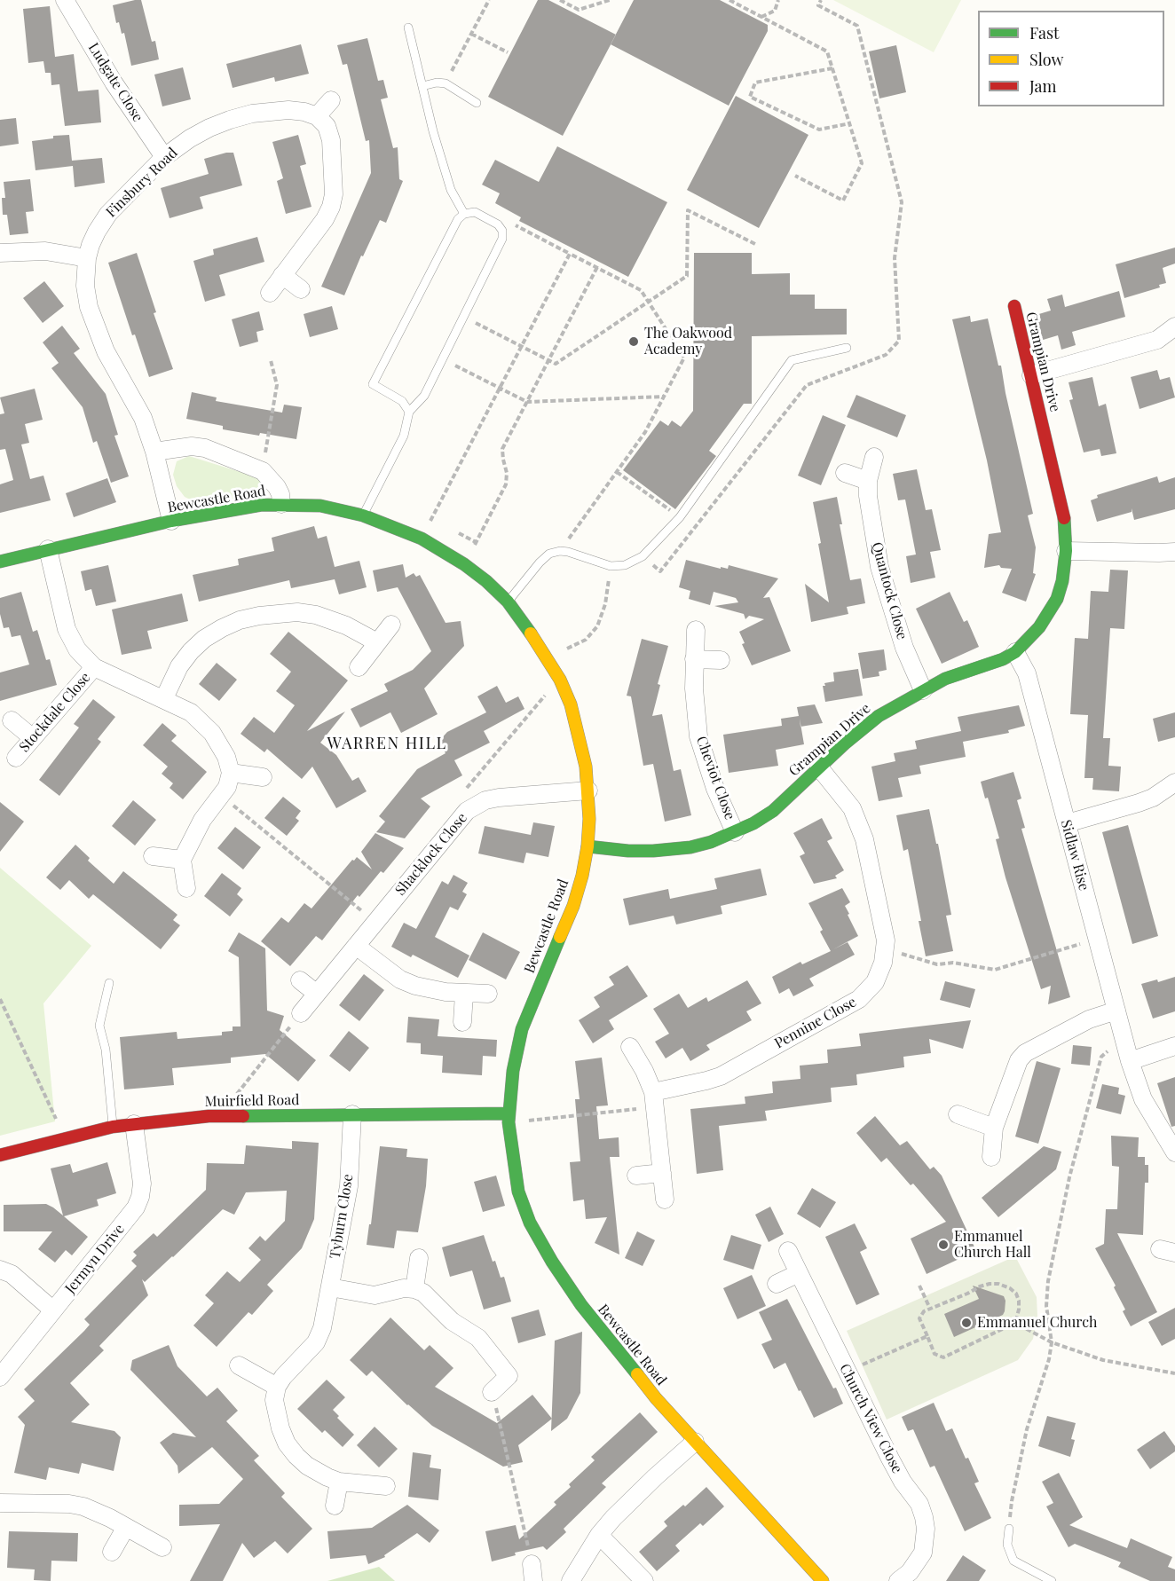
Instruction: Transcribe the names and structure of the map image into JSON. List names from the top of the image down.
{
  "streets": {
    "street": [
      "Ludgate Close",
      "Finsbury Road",
      "Grampian Drive",
      "Bewcastle Road",
      "Quantock Close",
      "Stockdale Close",
      "Cheviot Close",
      "Shacklock Close",
      "Sidlaw Rise",
      "Pennine Close",
      "Muirfield Road",
      "Tyburn Close",
      "Jermyn Drive",
      "Church View Close"
    ]
  },
  "crossings": [
    ["Ludgate Close", "Finsbury Road"],
    ["Finsbury Road", "Bewcastle Road"],
    ["Grampian Drive", "Bewcastle Road"],
    ["Grampian Drive", "Quantock Close"],
    ["Grampian Drive", "Cheviot Close"],
    ["Grampian Drive", "Sidlaw Rise"],
    ["Grampian Drive", "Pennine Close"],
    ["Bewcastle Road", "Stockdale Close"],
    ["Bewcastle Road", "Shacklock Close"],
    ["Bewcastle Road", "Muirfield Road"],
    ["Muirfield Road", "Tyburn Close"],
    ["Muirfield Road", "Jermyn Drive"]
  ],
  "districts": ["WARREN HILL"],
  "places": ["The Oakwood Academy", "Emmanuel Church Hall", "Emmanuel Church"],
  "legend": ["Fast", "Slow", "Jam"]
}
